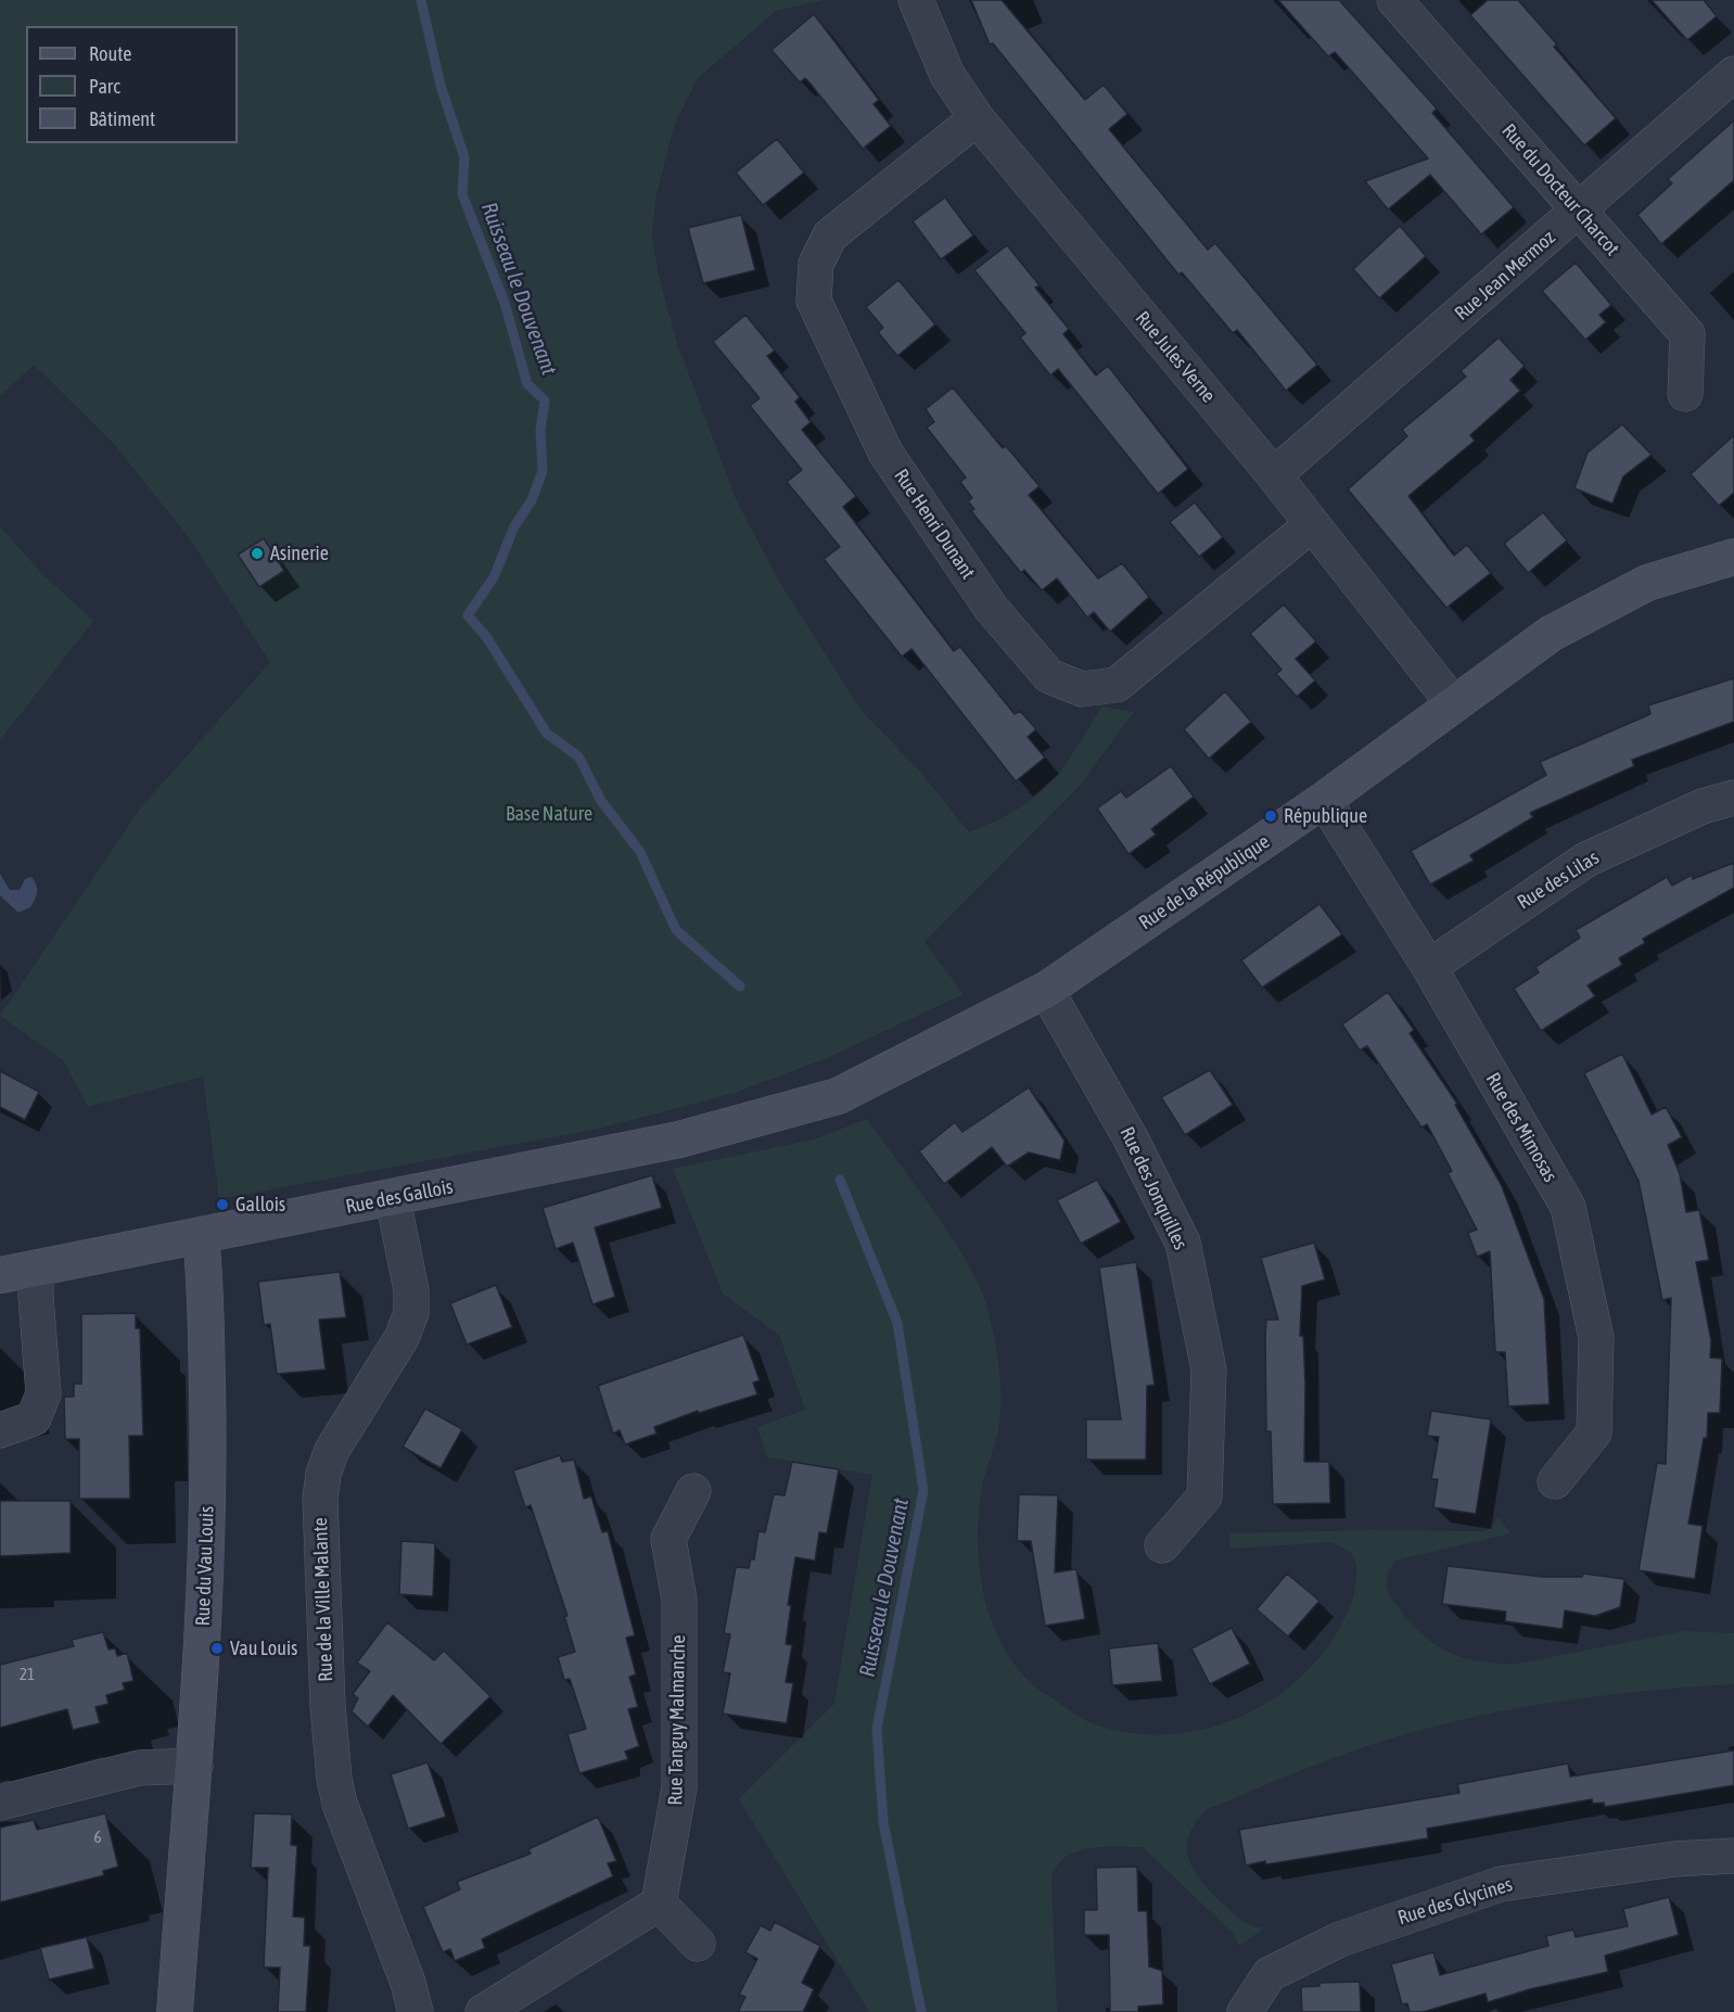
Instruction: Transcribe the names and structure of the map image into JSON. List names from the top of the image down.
{
  "streets": {
    "main road": ["Rue de la République", "Rue des Gallois", "Rue du Vau Louis"],
    "street": [
      "Rue du Docteur Charcot",
      "Rue Jean Mermoz",
      "Rue Jules Verne",
      "Rue Henri Dunant",
      "Rue des Lilas",
      "Rue des Mimosas",
      "Rue des Jonquilles",
      "Rue de la Ville Malante",
      "Rue Tanguy Malmanche",
      "Rue des Glycines"
    ]
  },
  "crossings": [
    ["Rue du Docteur Charcot", "Rue Jean Mermoz"],
    ["Rue Jean Mermoz", "Rue Jules Verne"],
    ["Rue Jules Verne", "Rue Henri Dunant"],
    ["Rue Jules Verne", "Rue de la République"],
    ["Rue des Lilas", "Rue des Mimosas"],
    ["Rue de la République", "Rue des Mimosas"],
    ["Rue de la République", "Rue des Jonquilles"],
    ["Rue de la République", "Rue des Gallois"],
    ["Rue des Gallois", "Rue du Vau Louis"],
    ["Rue des Gallois", "Rue de la Ville Malante"]
  ],
  "water": ["Ruisseau le Douvenant"],
  "parks": ["Base Nature"],
  "places": [
    "Asinerie",
    "République",
    "Gallois",
    "Vau Louis"
  ],
  "house_numbers": ["21", "6"],
  "legend": ["Route", "Parc", "Bâtiment"]
}
